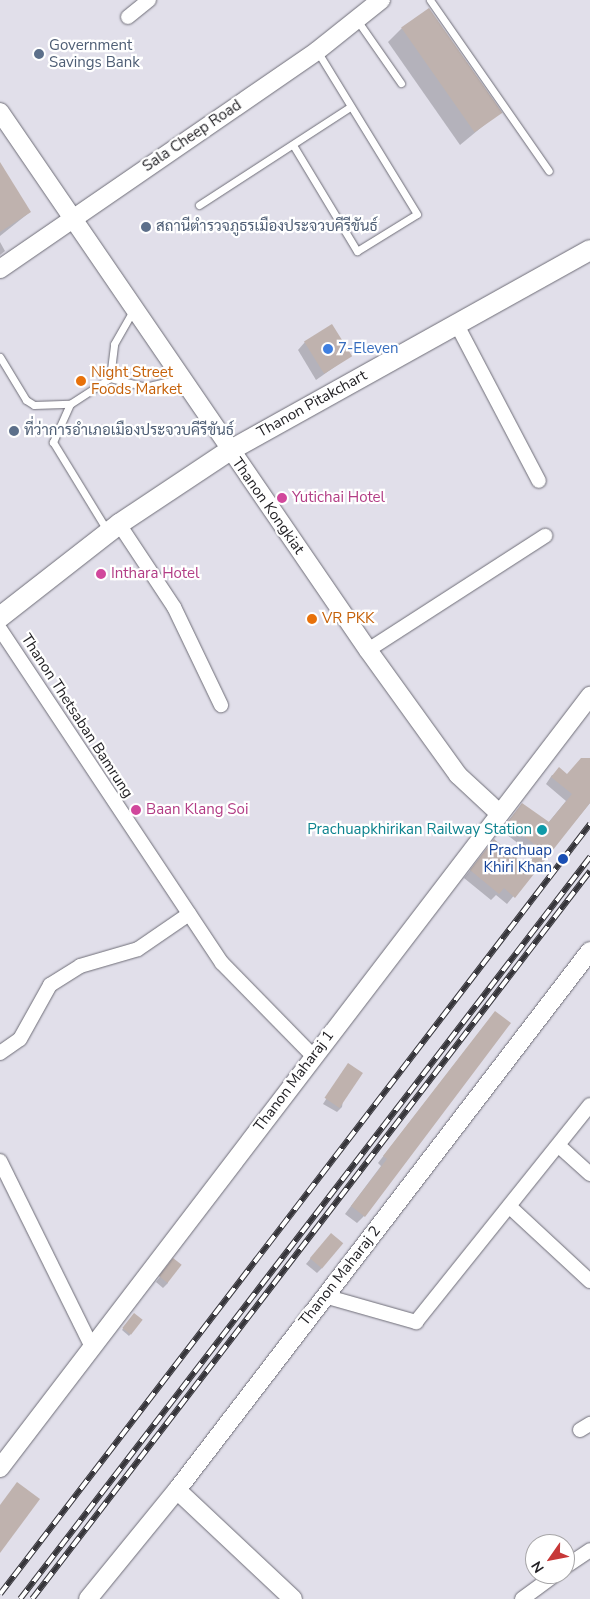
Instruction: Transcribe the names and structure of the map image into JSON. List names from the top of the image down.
{
  "streets": {
    "main road": ["Thanon Pitakchart"],
    "street": [
      "Sala Cheep Road",
      "Thanon Kongkiat",
      "Thanon Thetsaban Bamrung",
      "Thanon Maharaj 1",
      "Thanon Maharaj 2"
    ]
  },
  "crossings": [
    ["Sala Cheep Road", "Thanon Kongkiat"],
    ["Thanon Pitakchart", "Thanon Kongkiat"],
    ["Thanon Kongkiat", "Thanon Maharaj 1"],
    ["Thanon Thetsaban Bamrung", "Thanon Maharaj 1"]
  ],
  "places": [
    "Government Savings Bank",
    "สถานีตำรวจภูธรเมืองประจวบคีรีขันธ์",
    "7-Eleven",
    "Night Street Foods Market",
    "ที่ว่าการอำเภอเมืองประจวบคีรีขันธ์",
    "Yutichai Hotel",
    "Inthara Hotel",
    "VR PKK",
    "Baan Klang Soi",
    "Prachuapkhirikan Railway Station",
    "Prachuap Khiri Khan"
  ],
  "north": "bottom left"
}
